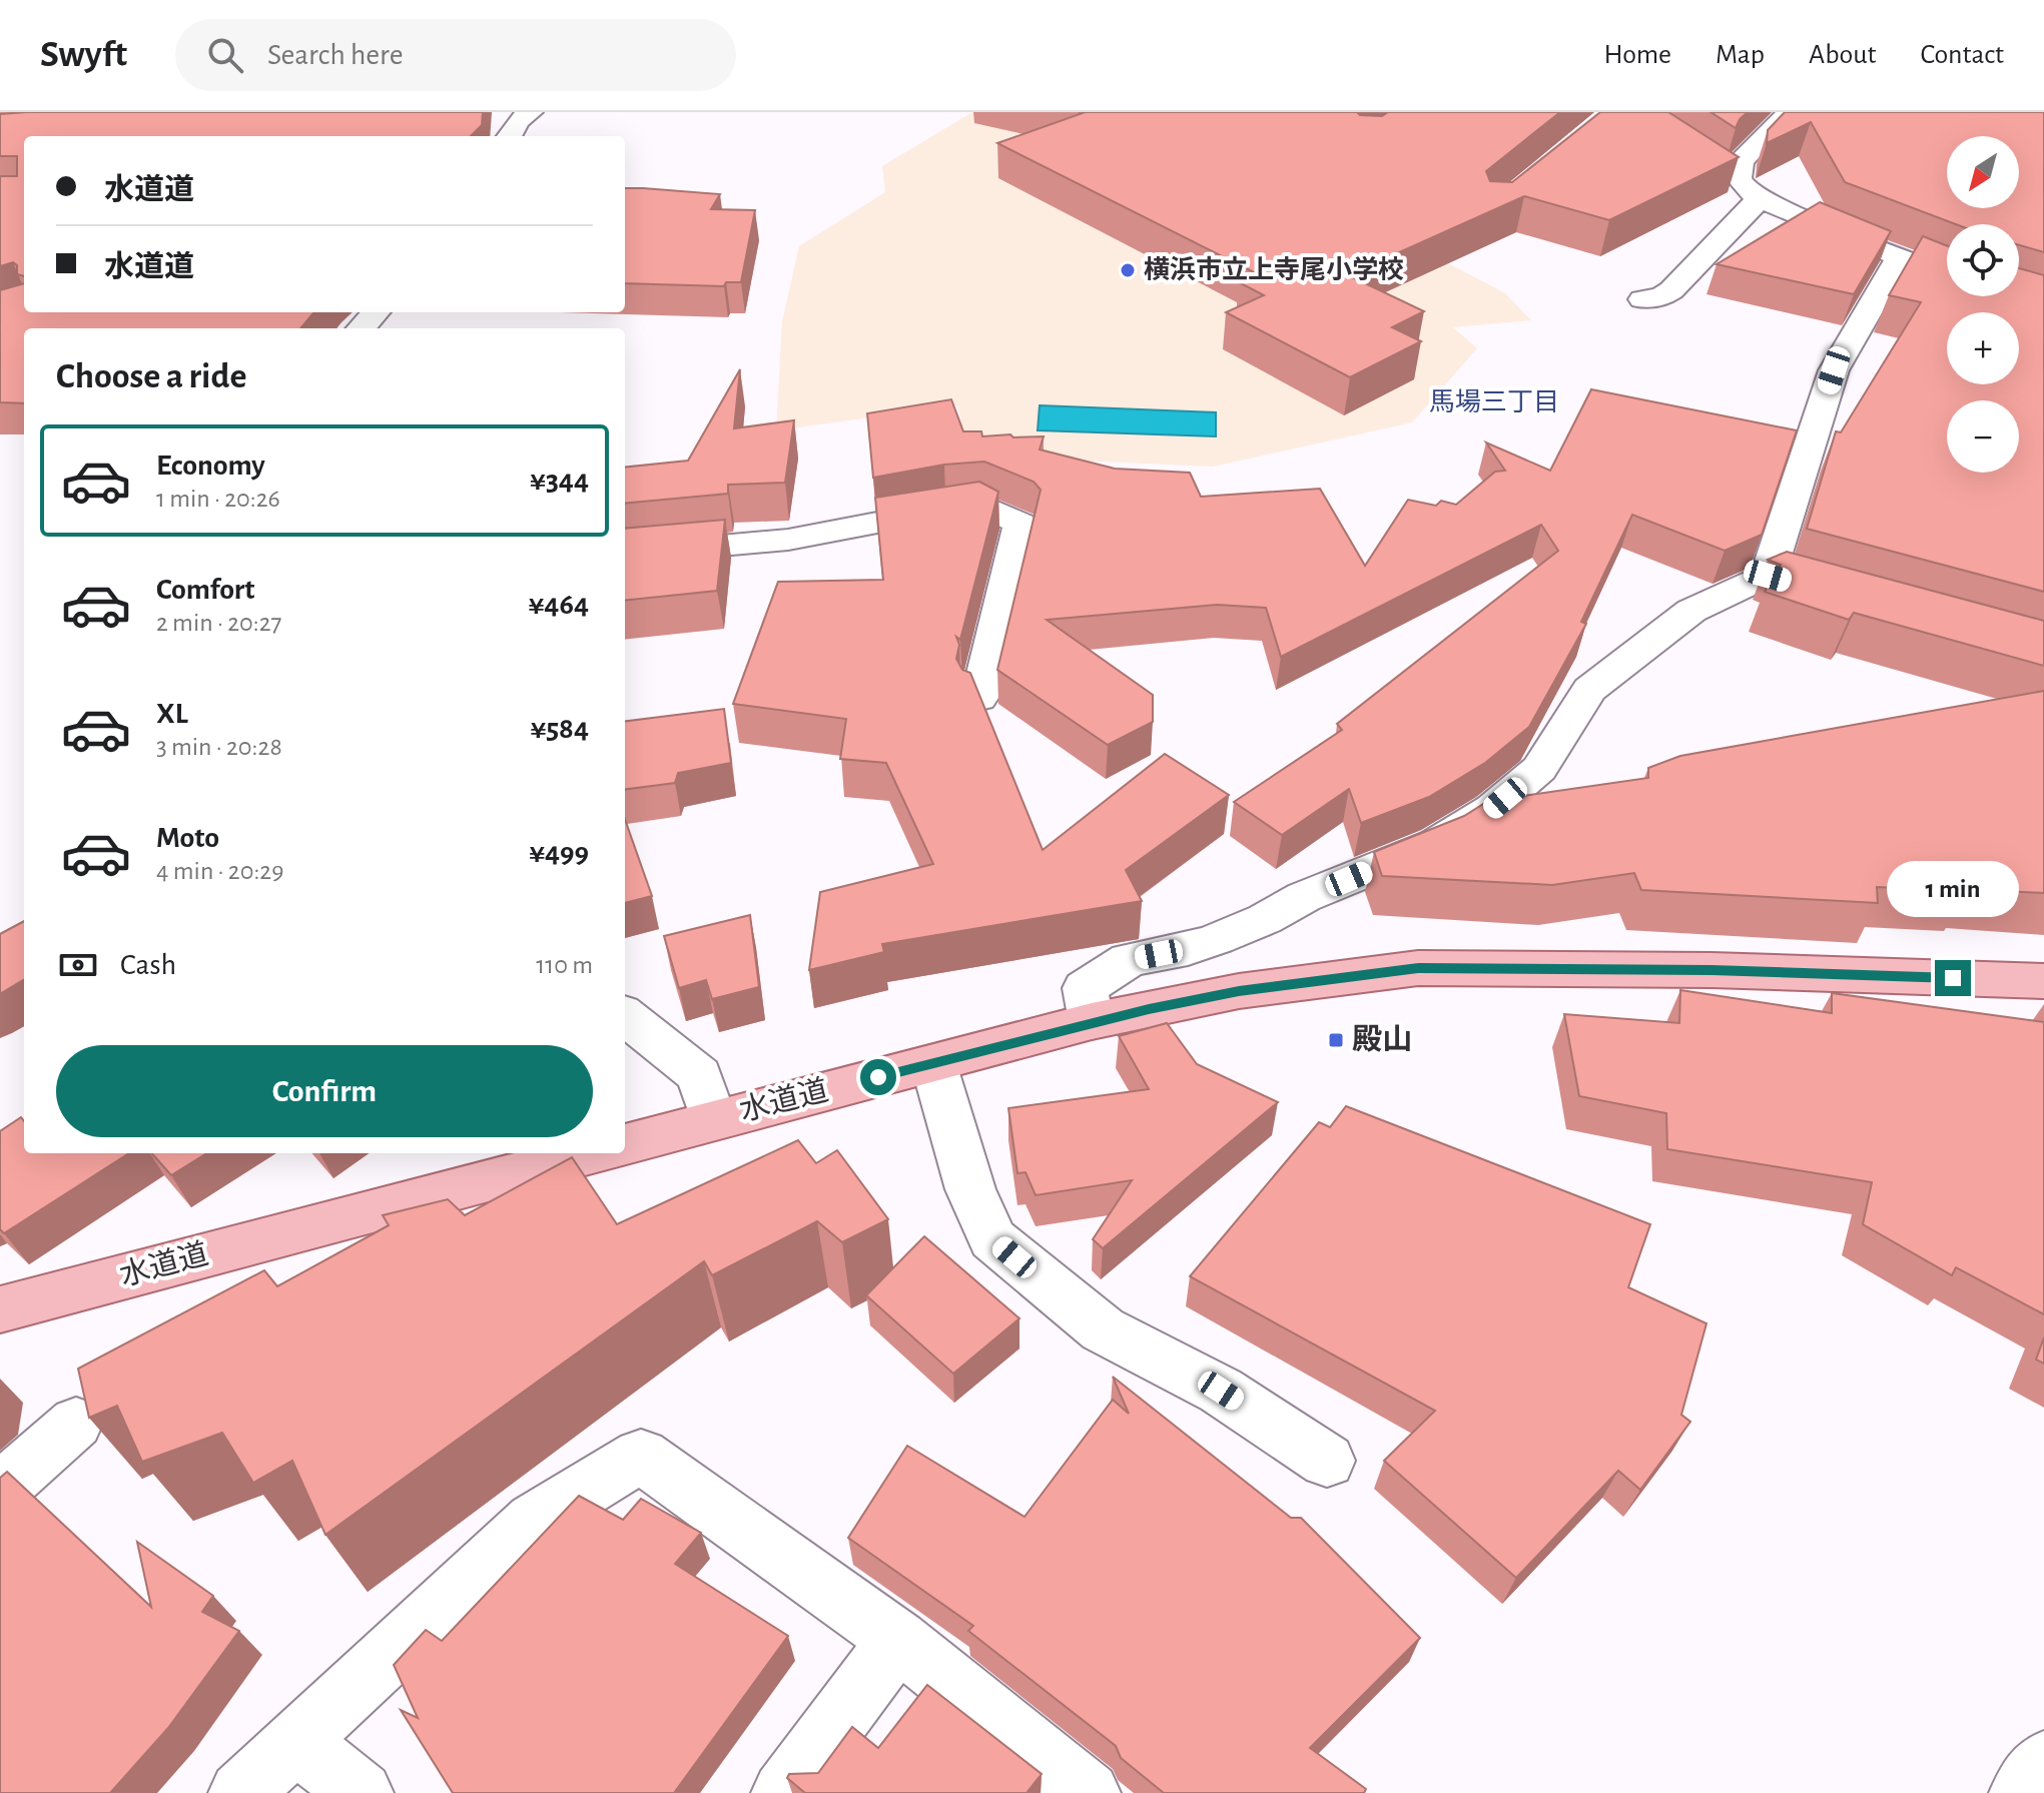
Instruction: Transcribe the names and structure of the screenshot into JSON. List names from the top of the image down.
{
  "streets": {
    "main road": ["水道道"]
  },
  "districts": ["馬場三丁目"],
  "places": {
    "other": ["横浜市立上寺尾小学校"],
    "transit": ["殿山"]
  },
  "north": "bottom left",
  "page": {
    "header": "Swyft",
    "search": "Search here",
    "nav": [
      "Home",
      "Map",
      "About",
      "Contact"
    ],
    "map_buttons": ["+", "−"],
    "banner": ["水道道", "水道道"],
    "heading": "Choose a ride",
    "list": [
      {
        "name": "Economy",
        "note": "1 min · 20:26",
        "value": "¥344"
      },
      {
        "name": "Comfort",
        "note": "2 min · 20:27",
        "value": "¥464"
      },
      {
        "name": "XL",
        "note": "3 min · 20:28",
        "value": "¥584"
      },
      {
        "name": "Moto",
        "note": "4 min · 20:29",
        "value": "¥499"
      }
    ],
    "bubble": "1 min",
    "pay": ["Cash", "110 m"],
    "buttons": "Confirm"
  }
}
